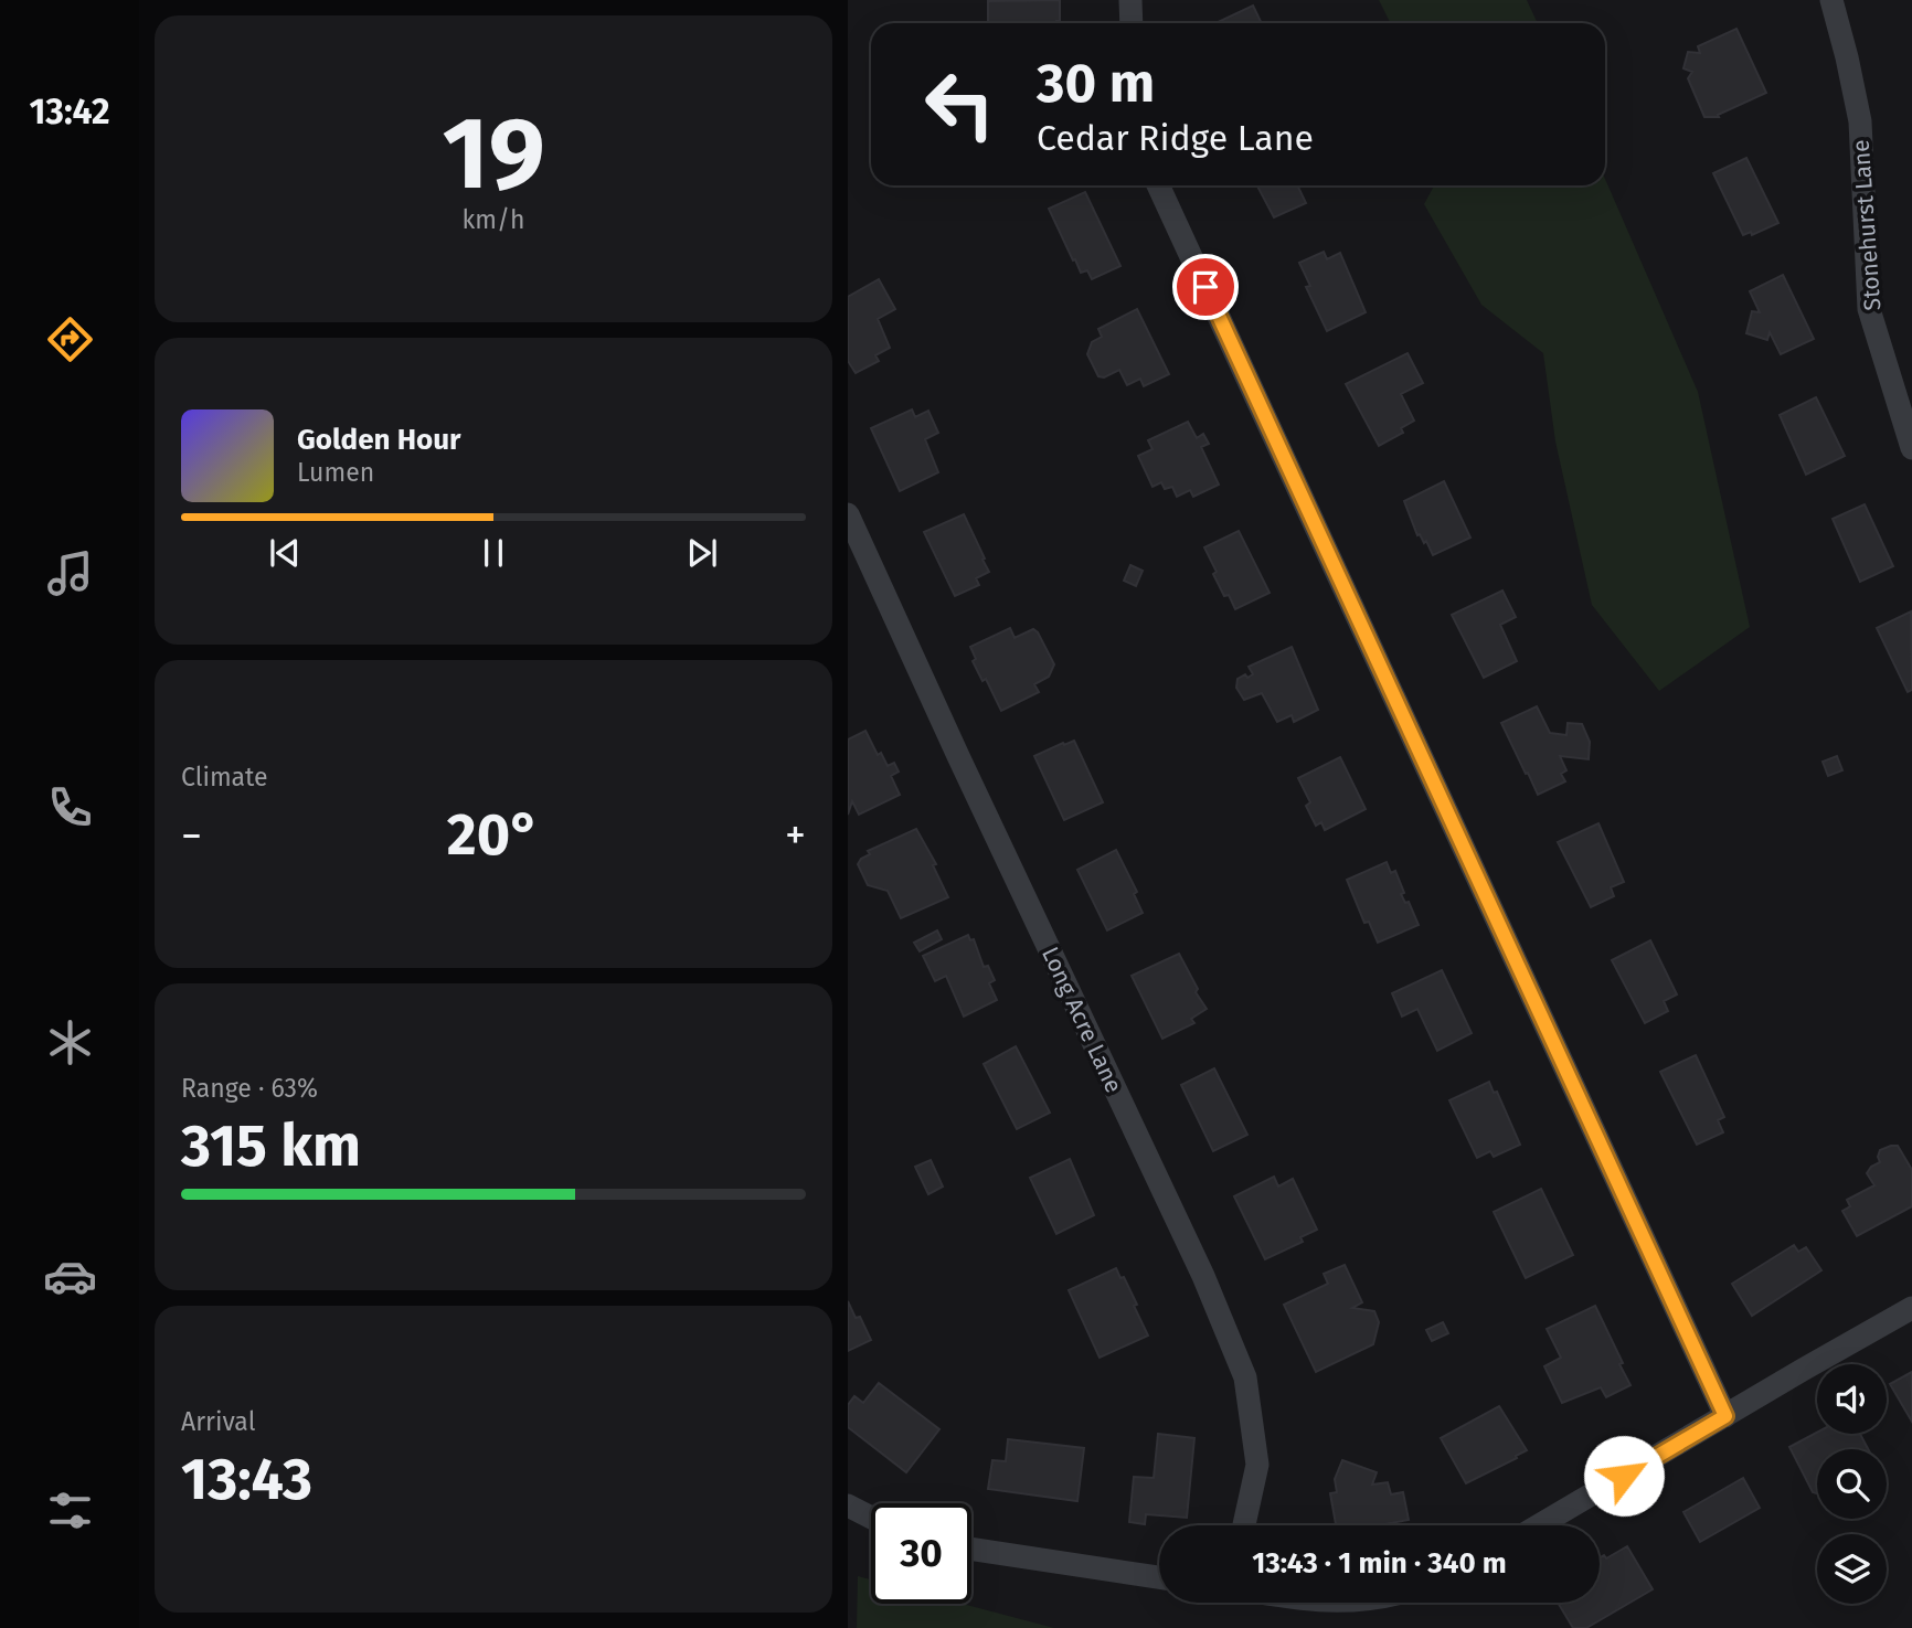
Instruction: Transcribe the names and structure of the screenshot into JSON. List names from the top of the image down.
{
  "streets": {
    "street": ["Stonehurst Lane", "Long Acre Lane"]
  },
  "page": {
    "tabs": "13:42",
    "tile": [
      ["19", "km/h"],
      "Climate",
      ["Range · 63%", "315 km"],
      ["Arrival", "13:43"]
    ],
    "turn": ["30 m", "Cedar Ridge Lane"],
    "song": ["Golden Hour", "Lumen"],
    "heat": ["−", "20°", "+"],
    "limit": "30",
    "trip": "13:43 · 1 min · 340 m"
  }
}
